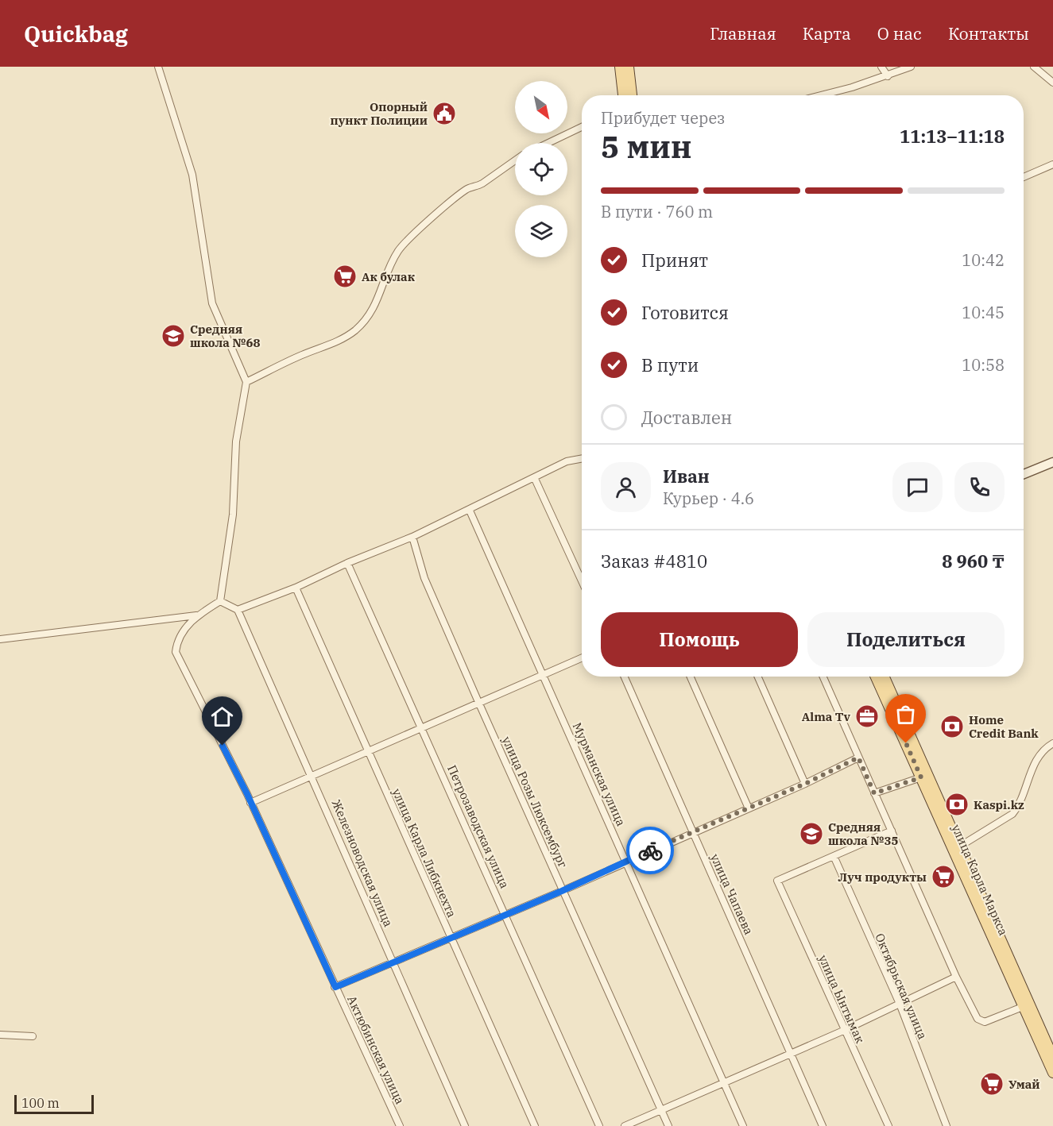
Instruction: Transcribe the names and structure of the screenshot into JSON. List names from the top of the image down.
{
  "streets": {
    "main road": ["улица Карла Маркса"],
    "street": [
      "Мурманская улица",
      "улица Розы Люксембург",
      "Петрозаводская улица",
      "улица Карла Либкнехта",
      "Железноводская улица",
      "улица Чапаева",
      "Октябрьская улица",
      "улица Ынтымак",
      "Актюбинская улица"
    ]
  },
  "crossings": [
    ["Октябрьская улица", "улица Ынтымак"]
  ],
  "places": {
    "public building": ["Опорный пункт Полиции"],
    "supermarket": ["Ак булак", "Луч продукты", "Умай"],
    "school or university": ["Средняя школа №68", "Средняя школа №35"],
    "office": ["Alma Tv"],
    "bank": ["Home Credit Bank", "Kaspi.kz"]
  },
  "scale_bar": "100 m",
  "north": "bottom right",
  "page": {
    "header": "Quickbag",
    "nav": [
      "Главная",
      "Карта",
      "О нас",
      "Контакты"
    ],
    "heading": ["5 мин", "Прибудет через", "11:13–11:18"],
    "panel": [
      "Иван",
      "Курьер · 4.6",
      "Заказ #4810",
      "8 960 ₸"
    ],
    "bar": "В пути · 760 m",
    "list": [
      ["Принят", "10:42"],
      ["Готовится", "10:45"],
      ["В пути", "10:58"],
      "Доставлен"
    ],
    "buttons": ["Помощь", "Поделиться"],
    "scale": "100 m"
  }
}
